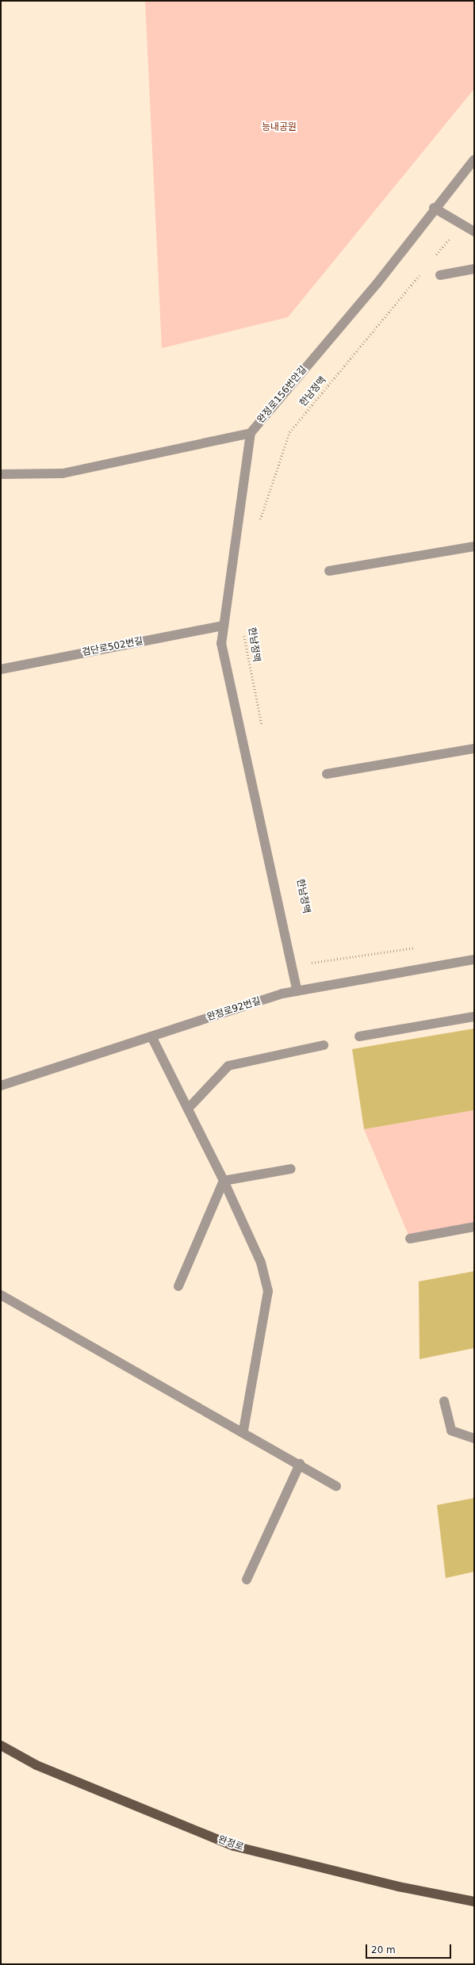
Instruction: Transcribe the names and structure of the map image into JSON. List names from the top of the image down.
{
  "streets": {
    "main road": ["완정로"],
    "street": ["완정로156번안길", "검단로502번길", "완정로92번길"],
    "path": ["한남정맥"]
  },
  "parks": ["능내공원"],
  "scale_bar": "20 m"
}
